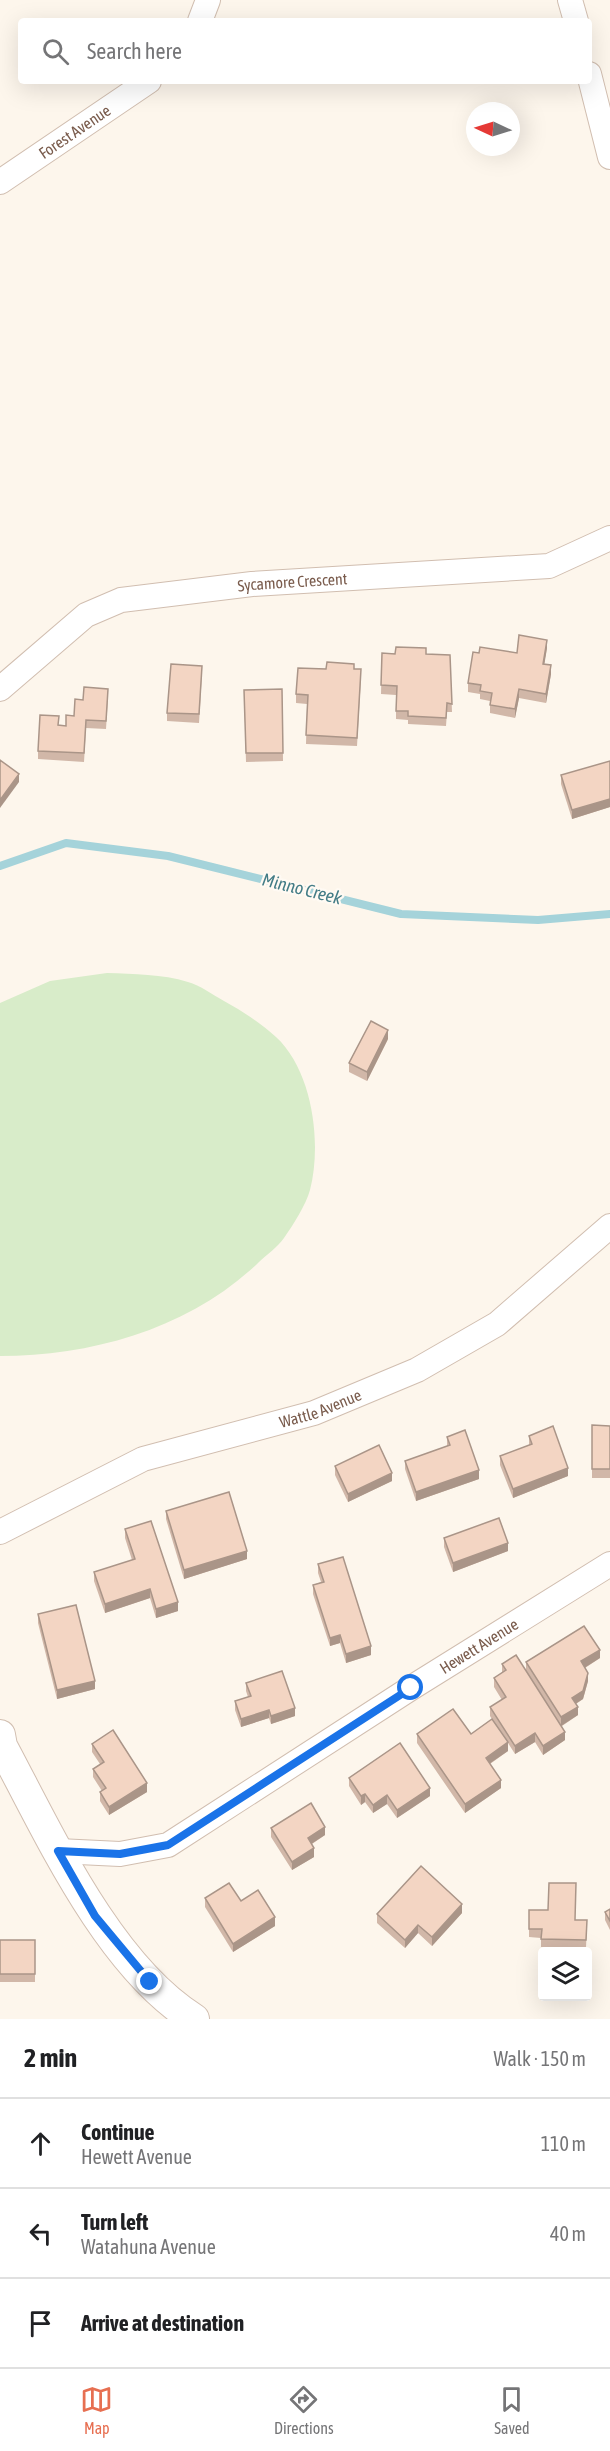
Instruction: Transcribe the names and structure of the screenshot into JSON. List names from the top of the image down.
{
  "streets": {
    "street": [
      "Forest Avenue",
      "Sycamore Crescent",
      "Wattle Avenue",
      "Hewett Avenue"
    ]
  },
  "water": ["Minno Creek"],
  "north": "left",
  "page": {
    "search": "Search here",
    "heading": ["2 min", "Walk · 150 m"],
    "list": [
      ["Continue", "Hewett Avenue", "110 m"],
      ["Turn left", "Watahuna Avenue", "40 m"],
      "Arrive at destination"
    ],
    "nav": ["Map", "Directions", "Saved"]
  }
}
